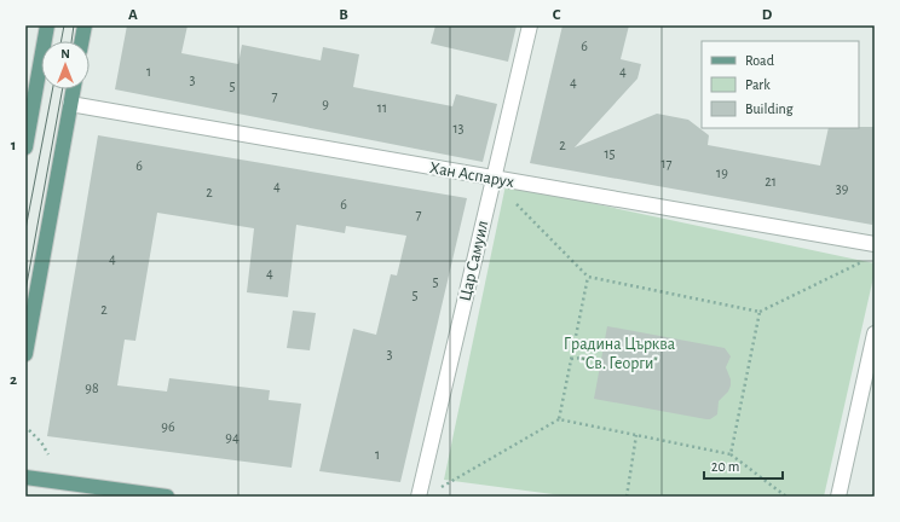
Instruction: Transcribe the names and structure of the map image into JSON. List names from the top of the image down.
{
  "streets": {
    "street": ["Хан Аспарух", "Цар Самуил"]
  },
  "crossings": [
    ["Хан Аспарух", "Цар Самуил"]
  ],
  "parks": ["Градина Църква \"Св. Георги\""],
  "house_numbers": [
    "6",
    "1",
    "4",
    "3",
    "4",
    "5",
    "7",
    "9",
    "11",
    "13",
    "2",
    "15",
    "17",
    "6",
    "19",
    "21",
    "4",
    "39",
    "2",
    "6",
    "7",
    "4",
    "4",
    "5",
    "5",
    "2",
    "3",
    "98",
    "96",
    "94",
    "1"
  ],
  "legend": ["Road", "Park", "Building"],
  "scale_bar": "20 m",
  "north": "top",
  "grid": {
    "columns": [
      "A",
      "B",
      "C",
      "D"
    ],
    "rows": ["1", "2"]
  }
}
